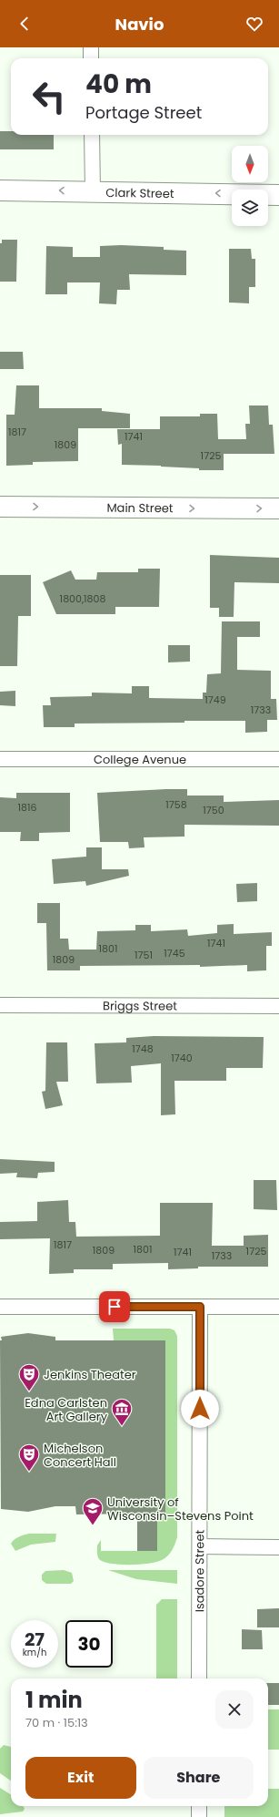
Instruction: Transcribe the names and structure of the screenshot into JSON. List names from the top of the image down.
{
  "streets": {
    "main road": ["Clark Street", "Main Street"],
    "street": ["College Avenue", "Briggs Street", "Isadore Street"]
  },
  "one_way": ["Clark Street", "Main Street"],
  "places": {
    "theatre": ["Jenkins Theater", "Michelson Concert Hall"],
    "museum": ["Edna Carlsten Art Gallery"],
    "school or university": ["University of Wisconsin–Stevens Point"]
  },
  "house_numbers": [
    "1817",
    "1741",
    "1809",
    "1725",
    "1800,1808",
    "1749",
    "1733",
    "1758",
    "1816",
    "1750",
    "1741",
    "1801",
    "1745",
    "1751",
    "1809",
    "1748",
    "1740",
    "1817",
    "1801",
    "1809",
    "1725",
    "1741",
    "1733"
  ],
  "north": "bottom",
  "page": {
    "header": "Navio",
    "turn": ["40 m", "Portage Street"],
    "speed": "27 km/h",
    "limit": "30",
    "heading": ["1 min", "70 m · 15:13"],
    "buttons": ["Exit", "Share"]
  }
}
